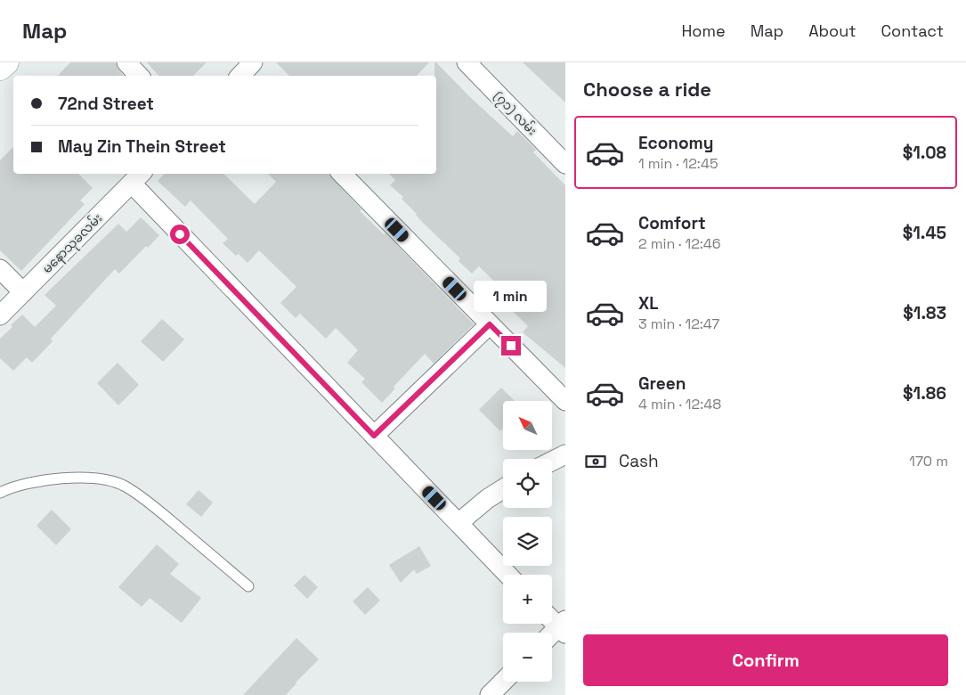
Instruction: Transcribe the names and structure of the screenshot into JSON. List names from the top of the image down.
{
  "streets": {
    "street": ["(၇၁) လမ်း", "မနောသုခလမ်း"]
  },
  "north": "top left",
  "page": {
    "header": "Map",
    "nav": [
      "Home",
      "Map",
      "About",
      "Contact"
    ],
    "heading": "Choose a ride",
    "banner": ["72nd Street", "May Zin Thein Street"],
    "list": [
      {
        "name": "Economy",
        "note": "1 min · 12:45",
        "value": "$1.08"
      },
      {
        "name": "Comfort",
        "note": "2 min · 12:46",
        "value": "$1.45"
      },
      {
        "name": "XL",
        "note": "3 min · 12:47",
        "value": "$1.83"
      },
      {
        "name": "Green",
        "note": "4 min · 12:48",
        "value": "$1.86"
      }
    ],
    "bubble": "1 min",
    "map_buttons": ["+", "−"],
    "pay": ["Cash", "170 m"],
    "buttons": "Confirm"
  }
}
